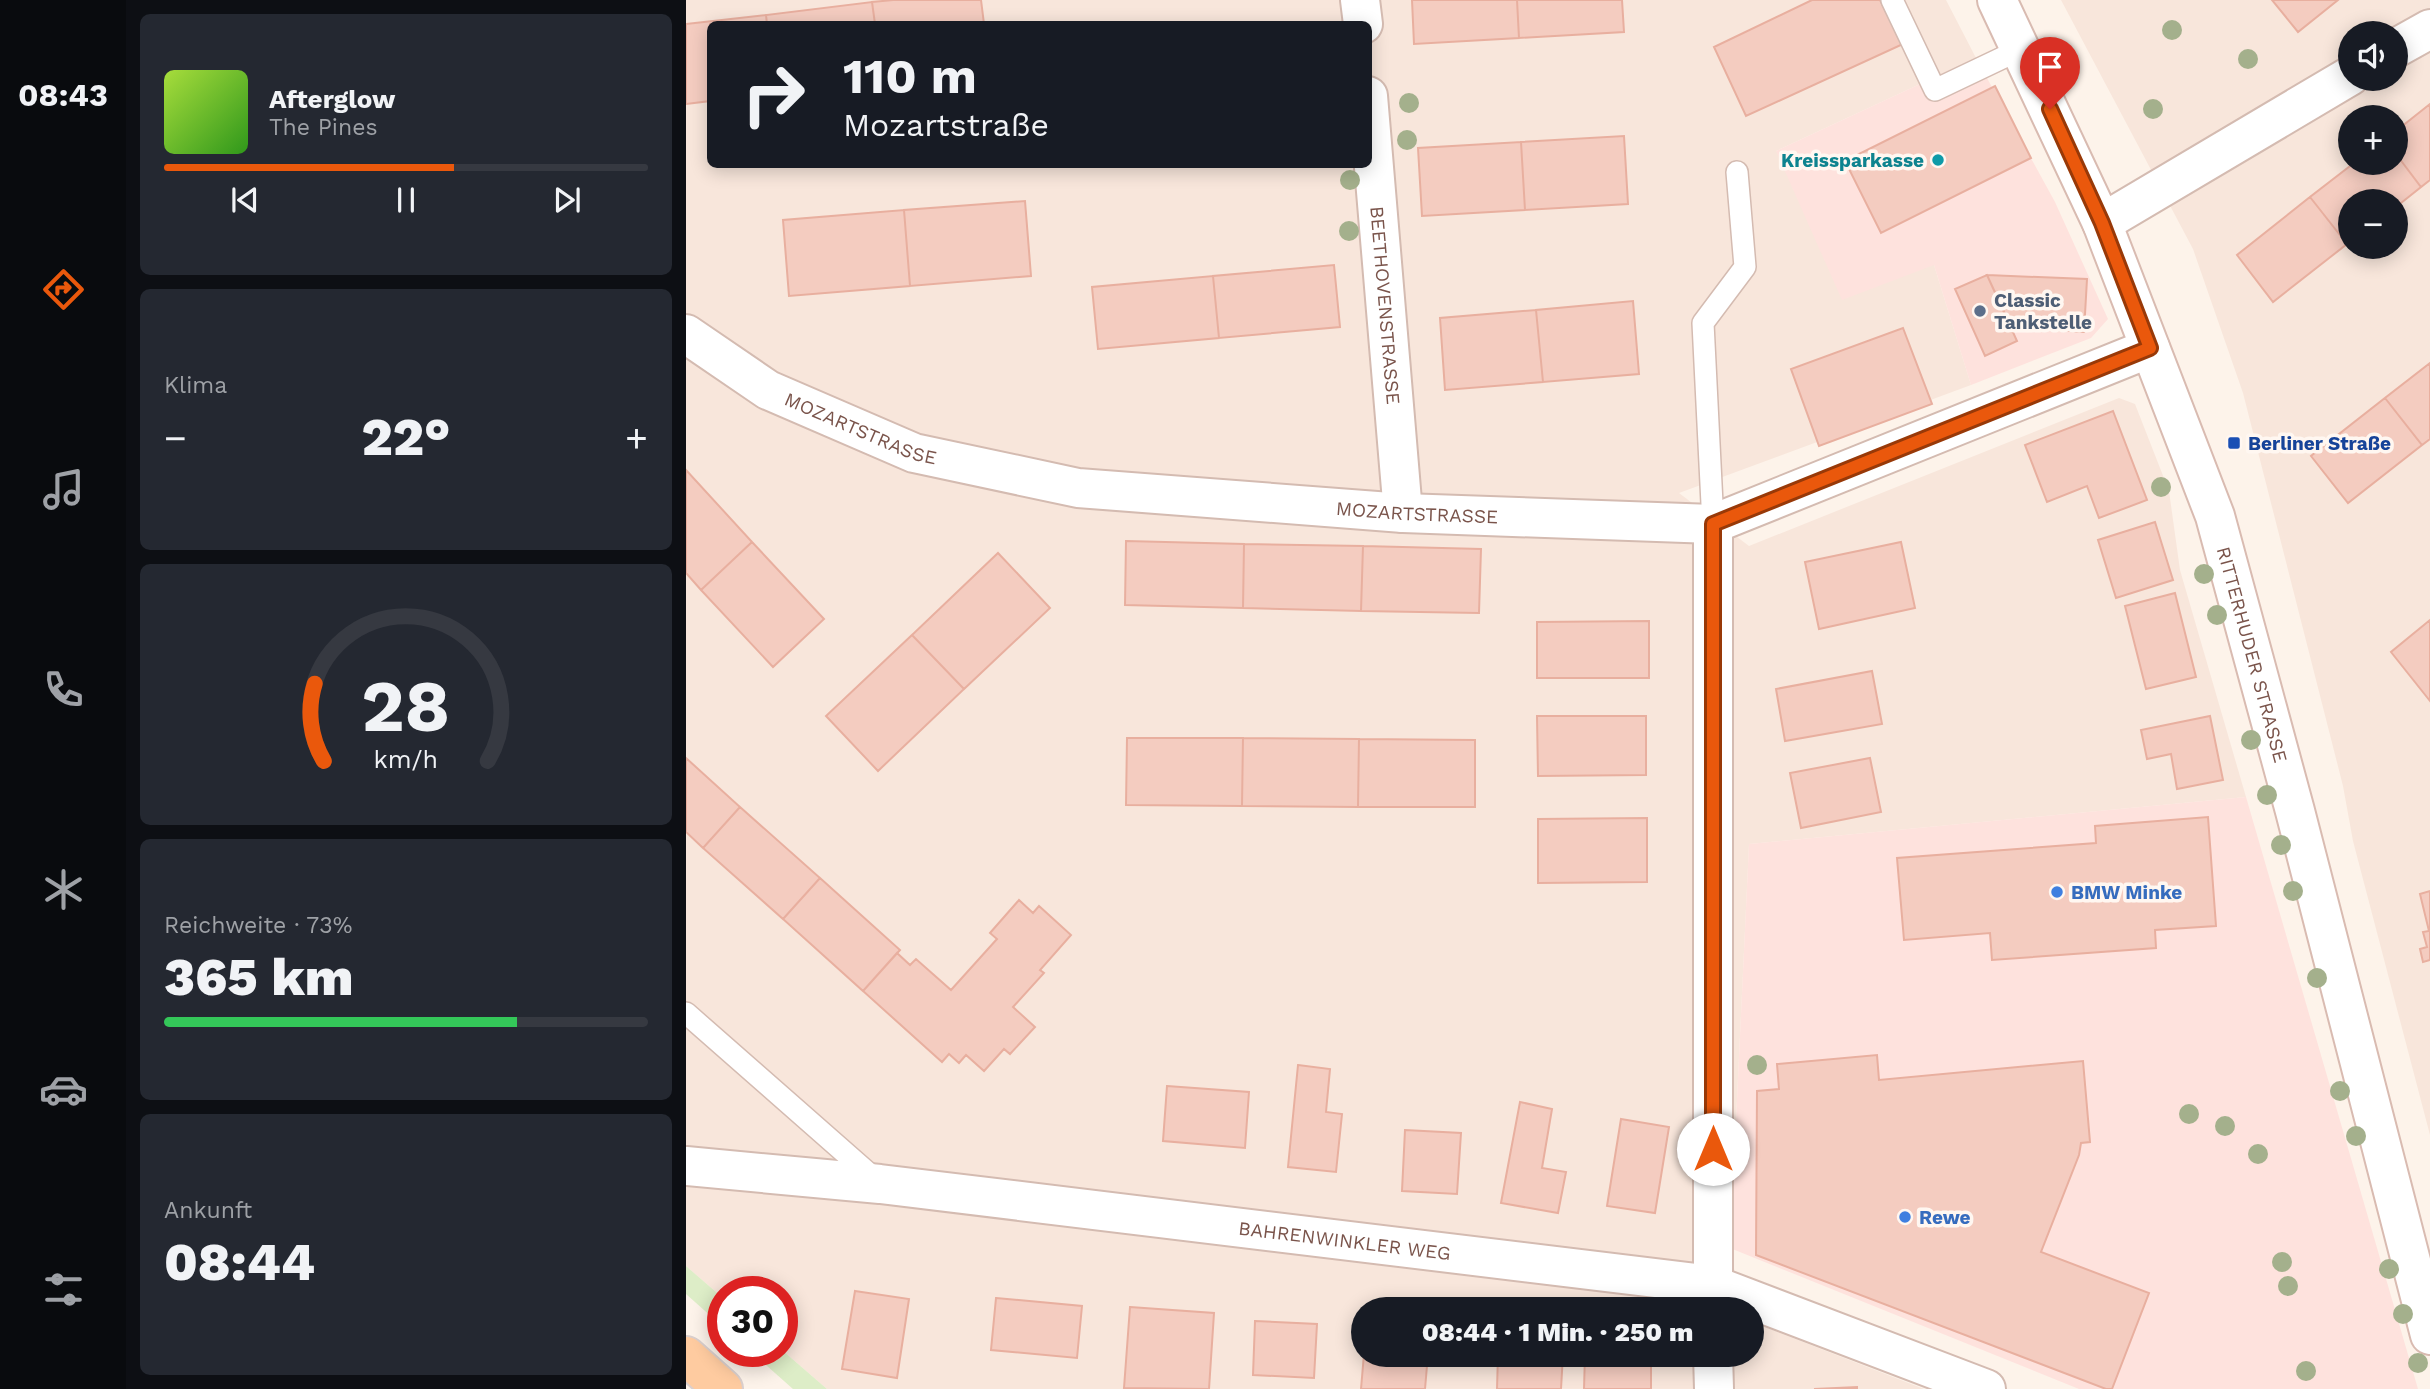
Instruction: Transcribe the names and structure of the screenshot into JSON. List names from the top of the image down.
{
  "streets": {
    "street": [
      "BEETHOVENSTRASSE",
      "MOZARTSTRASSE",
      "RITTERHUDER STRASSE",
      "BAHRENWINKLER WEG"
    ]
  },
  "crossings": [
    ["BEETHOVENSTRASSE", "MOZARTSTRASSE"],
    ["MOZARTSTRASSE", "RITTERHUDER STRASSE"]
  ],
  "places": {
    "other": [
      "Kreissparkasse",
      "Classic Tankstelle",
      "BMW Minke",
      "Rewe"
    ],
    "transit": ["Berliner Straße"]
  },
  "page": {
    "tabs": "08:43",
    "map_buttons": ["+", "−"],
    "turn": ["110 m", "Mozartstraße"],
    "song": ["Afterglow", "The Pines"],
    "tile": [
      "Klima",
      ["Reichweite · 73%", "365 km"],
      ["Ankunft", "08:44"]
    ],
    "heat": ["−", "22°", "+"],
    "limit": "30",
    "trip": "08:44 · 1 Min. · 250 m",
    "gauge": ["28", "km/h"]
  }
}
